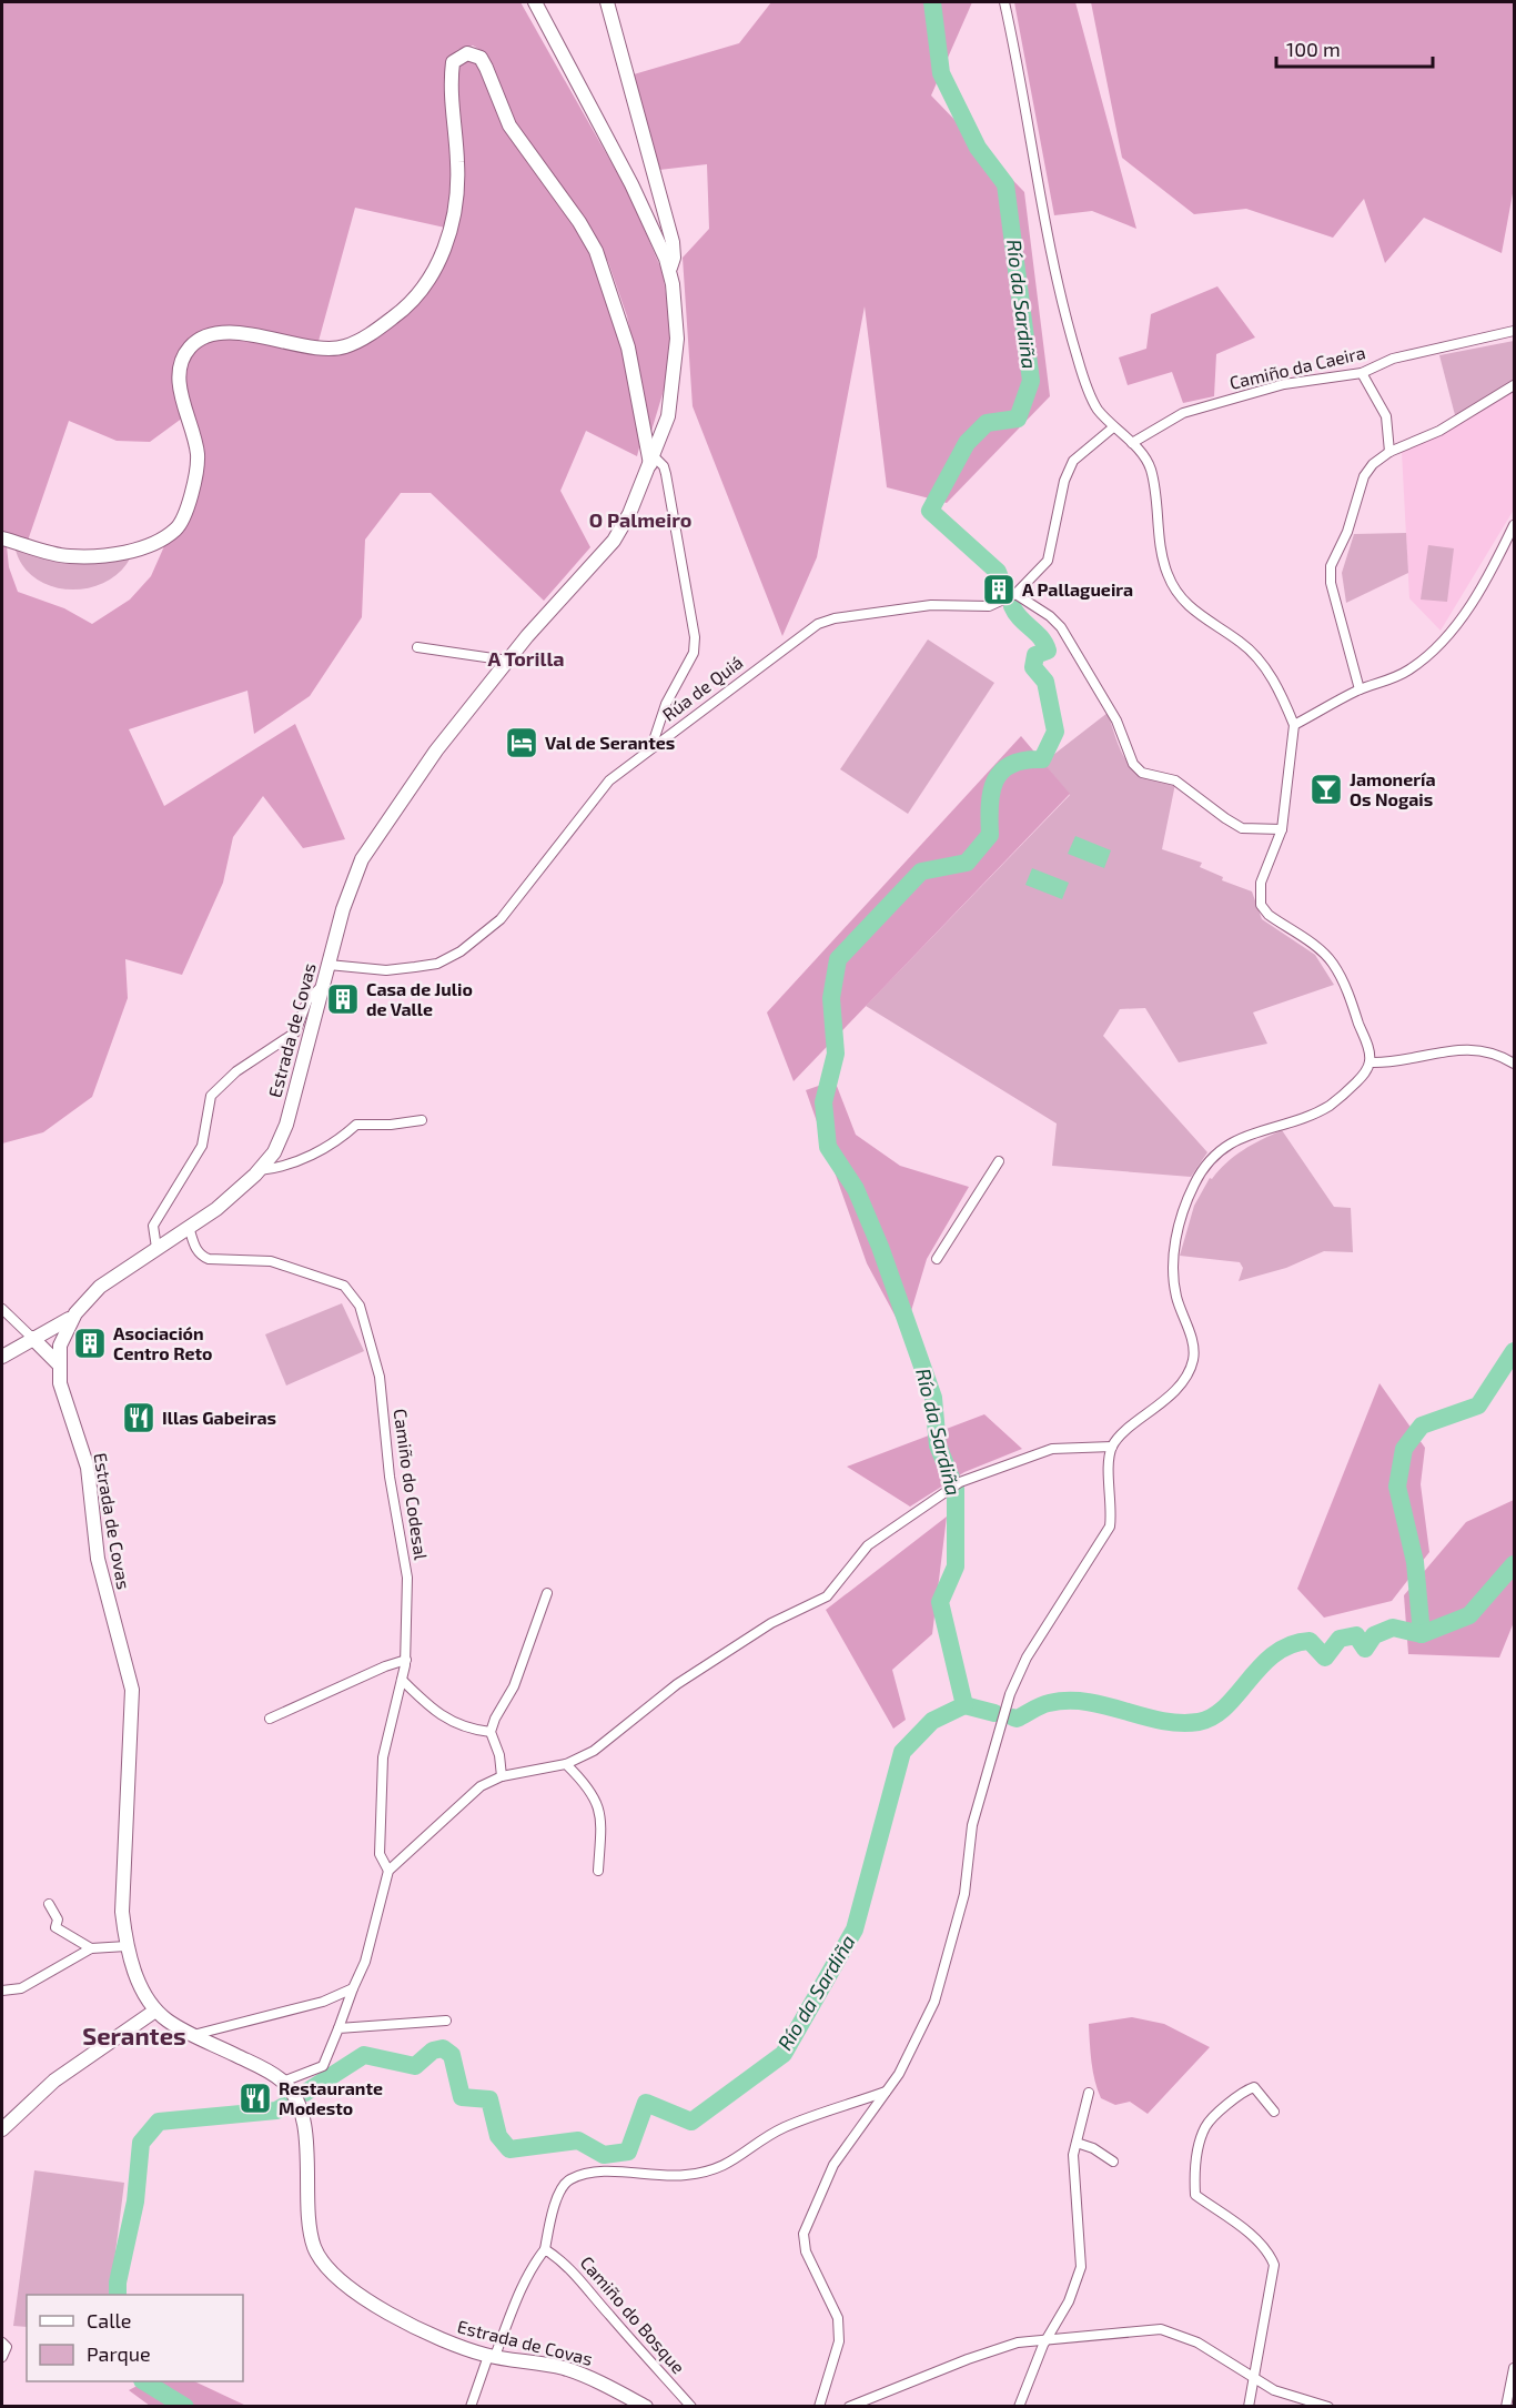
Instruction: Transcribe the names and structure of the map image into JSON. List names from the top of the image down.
{
  "streets": {
    "main road": ["Estrada de Covas"],
    "street": [
      "Camiño da Caeira",
      "Rúa de Quiá",
      "Camiño do Codesal",
      "Camiño do Bosque"
    ]
  },
  "crossings": [
    ["Rúa de Quiá", "Estrada de Covas"],
    ["Estrada de Covas", "Camiño do Codesal"]
  ],
  "districts": ["O Palmeiro", "A Torilla", "Serantes"],
  "water": ["Río da Sardiña"],
  "places": {
    "building": ["A Pallagueira", "Casa de Julio de Valle", "Asociación Centro Reto"],
    "hotel": ["Val de Serantes"],
    "bar": ["Jamonería Os Nogais"],
    "restaurant": ["Illas Gabeiras", "Restaurante Modesto"]
  },
  "legend": ["Calle", "Parque"],
  "scale_bar": "100 m"
}
